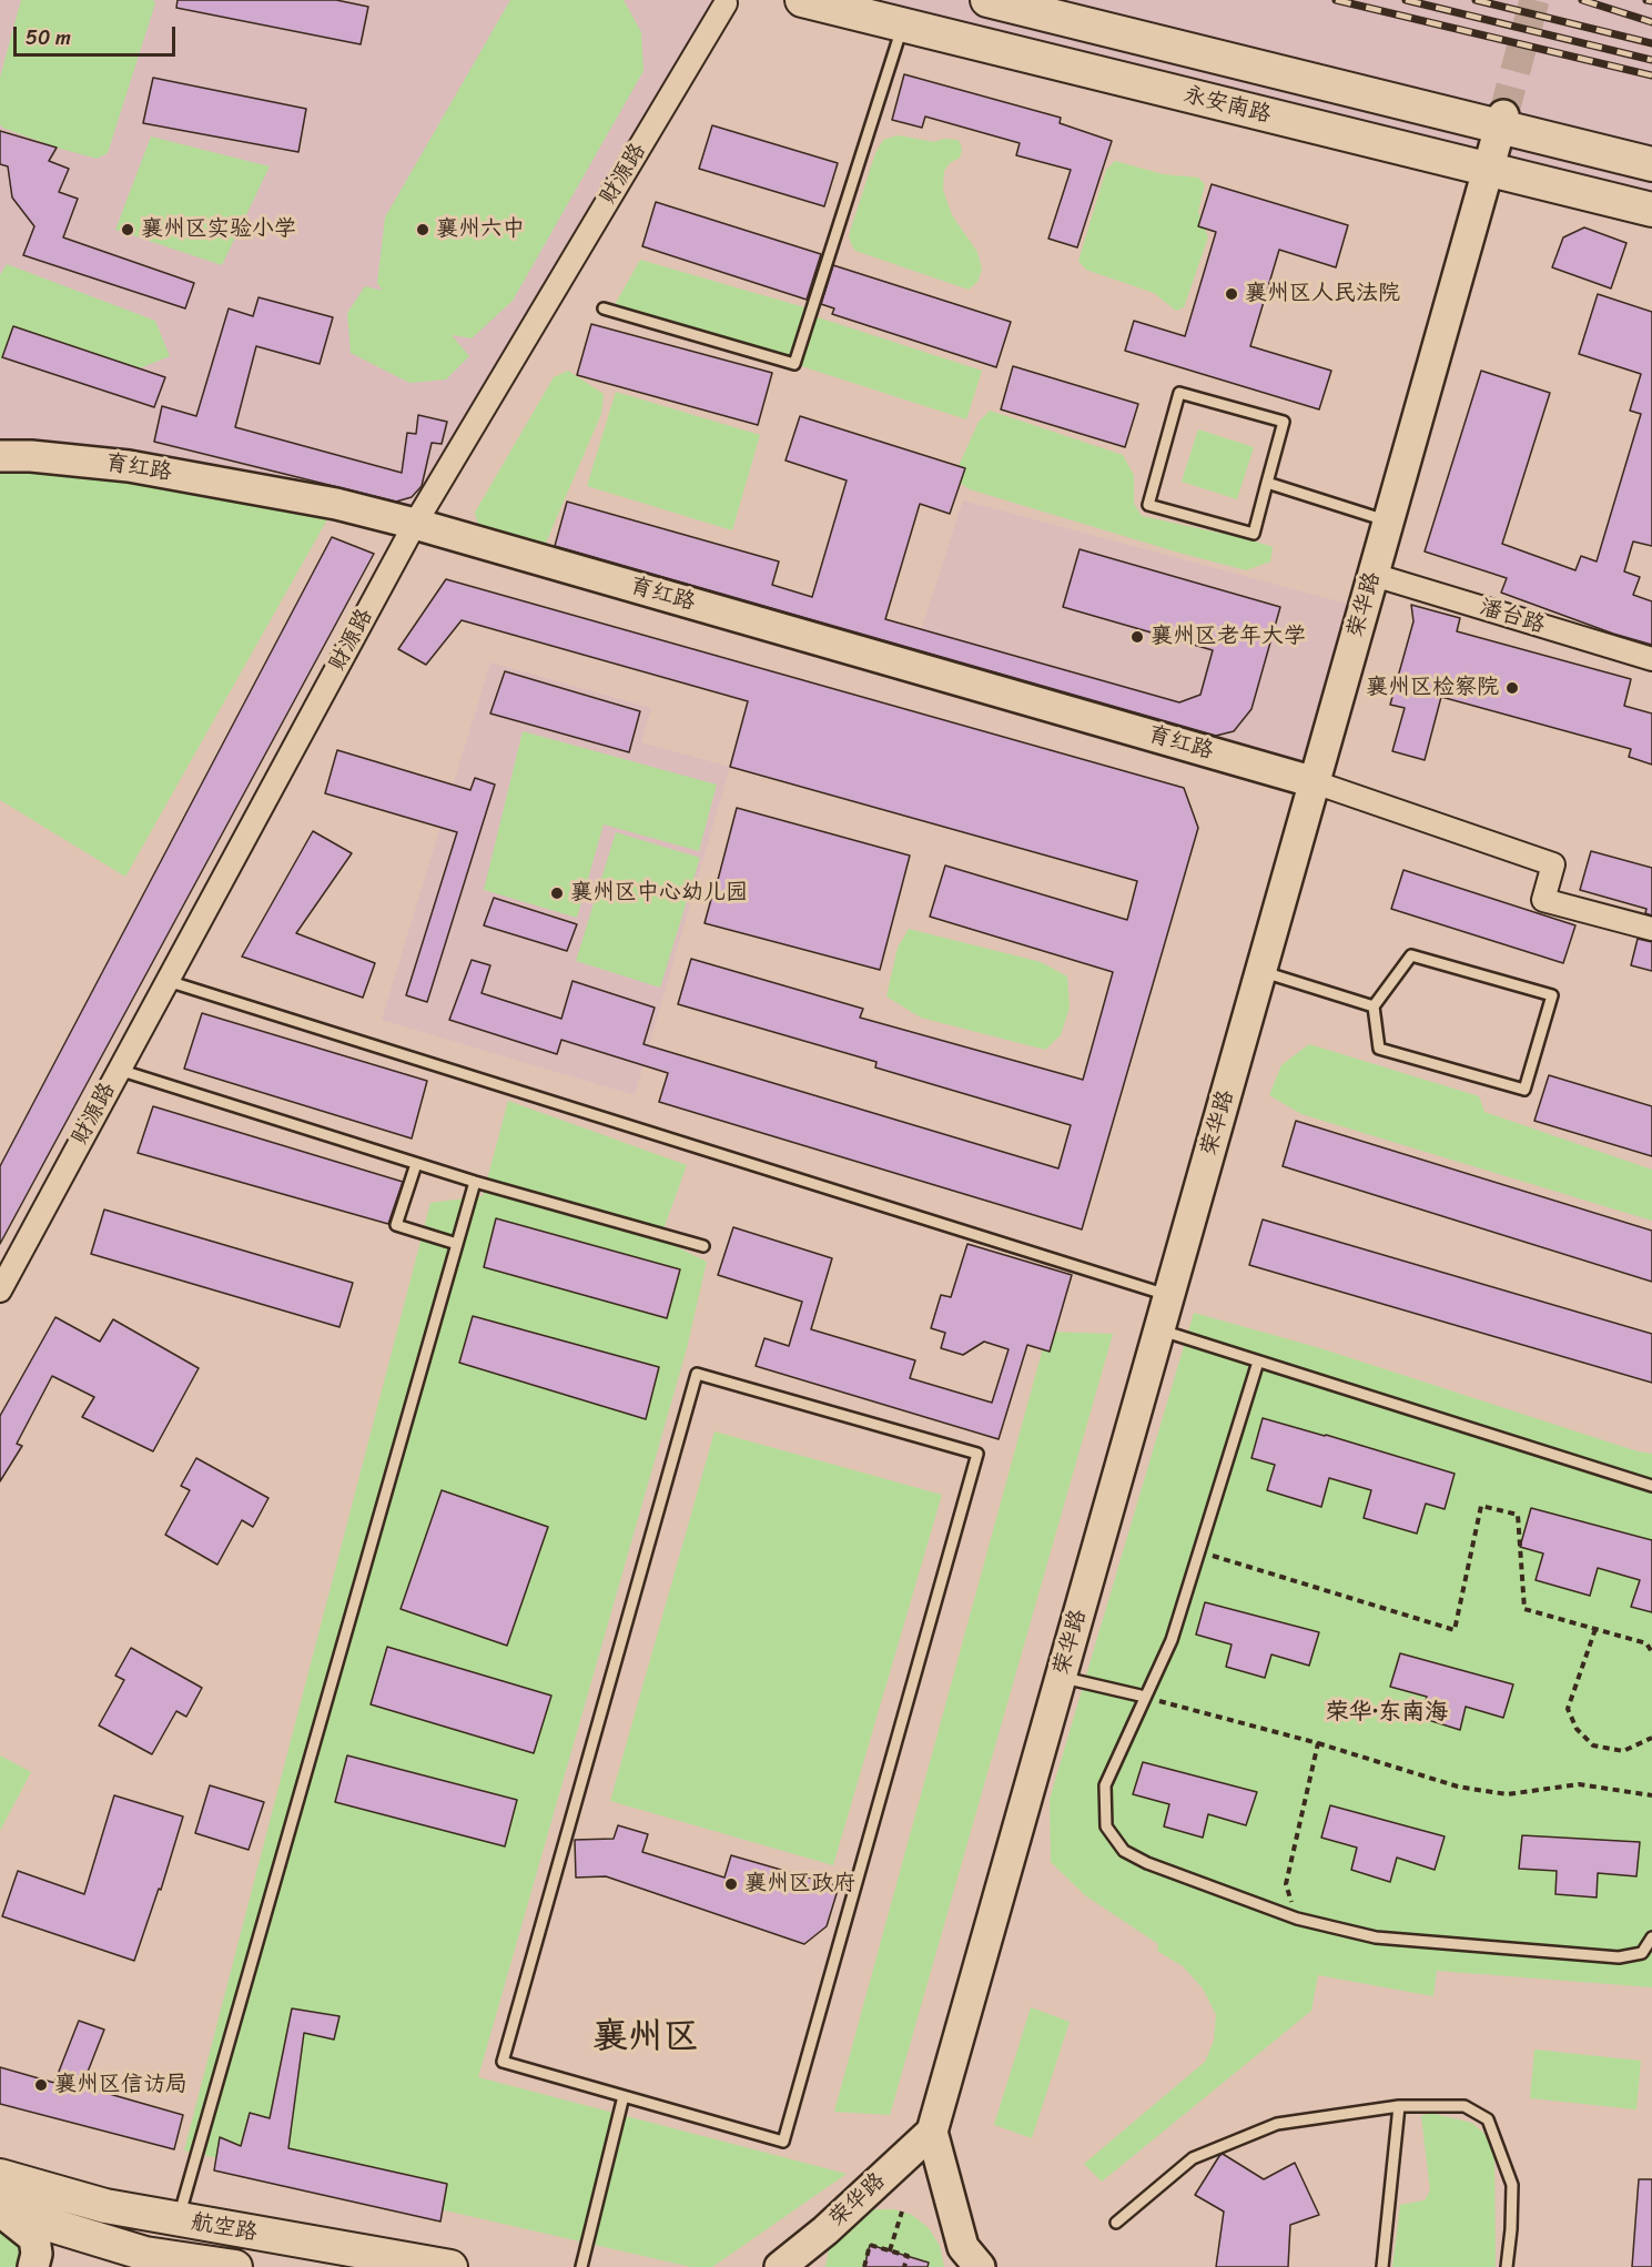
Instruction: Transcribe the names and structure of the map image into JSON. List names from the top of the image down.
{
  "streets": {
    "main road": [
      "永安南路",
      "育红路",
      "荣华路",
      "航空路"
    ],
    "street": ["财源路", "潘台路"]
  },
  "crossings": [
    ["永安南路", "荣华路"],
    ["财源路", "育红路"],
    ["育红路", "荣华路"],
    ["荣华路", "潘台路"]
  ],
  "districts": ["荣华·东南海", "襄州区"],
  "places": [
    "襄州区实验小学",
    "襄州六中",
    "襄州区人民法院",
    "襄州区老年大学",
    "襄州区检察院",
    "襄州区中心幼儿园",
    "襄州区政府",
    "襄州区信访局"
  ],
  "scale_bar": "50 m"
}
